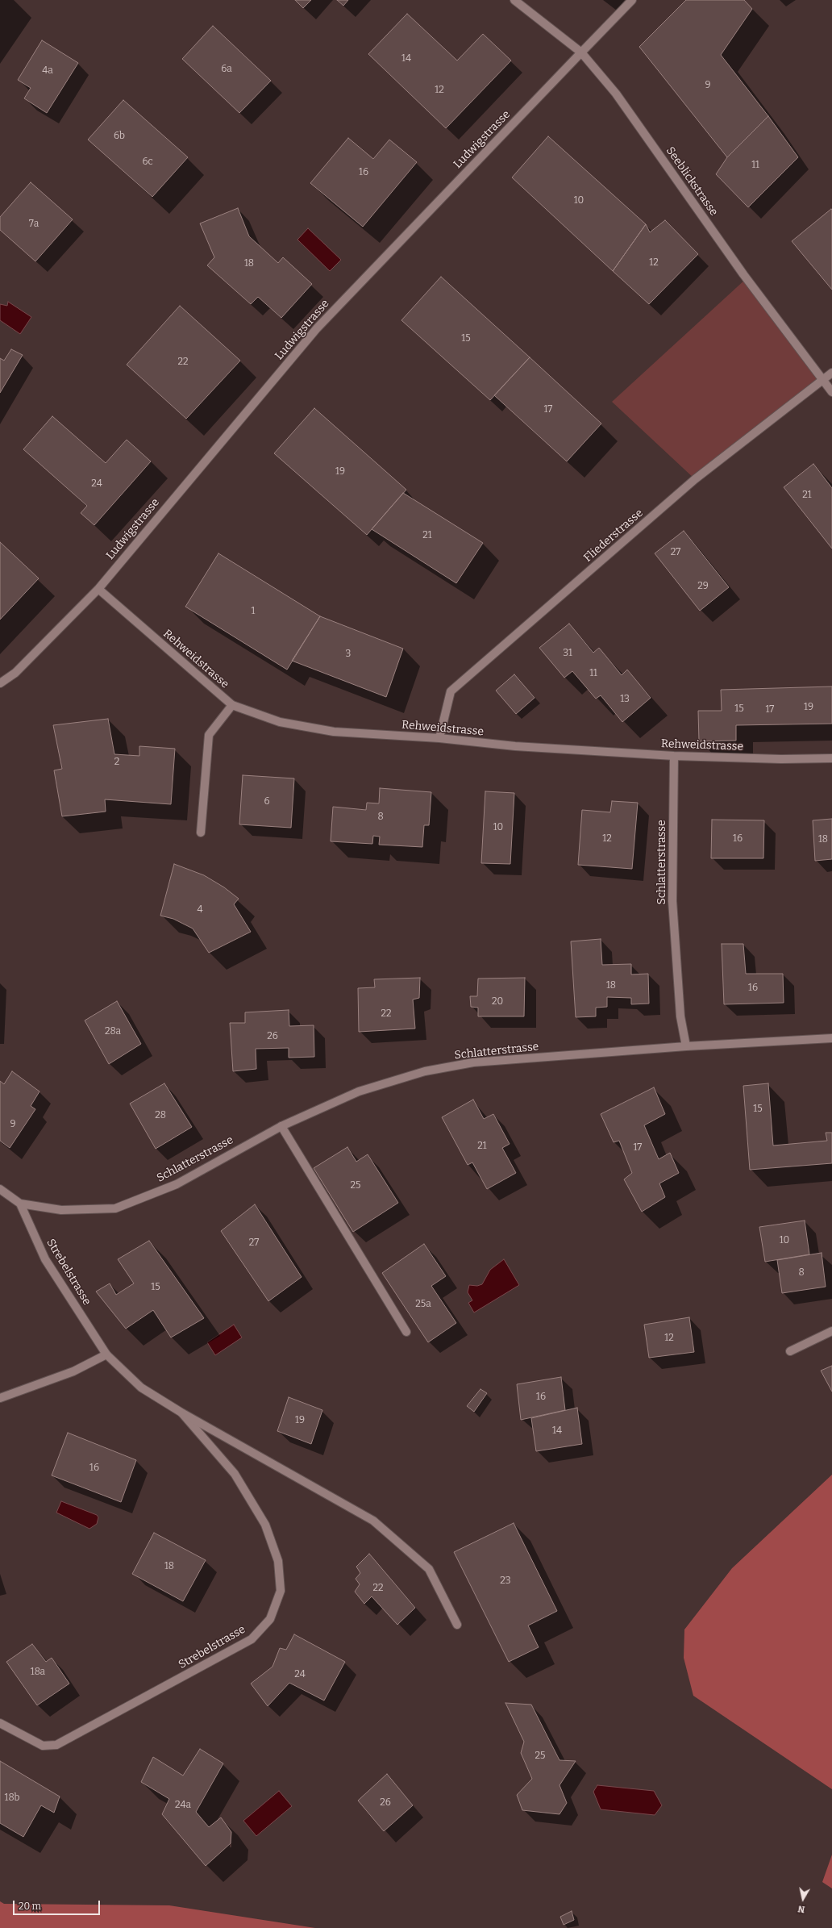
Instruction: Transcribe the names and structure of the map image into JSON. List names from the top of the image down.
{
  "streets": {
    "street": [
      "Ludwigstrasse",
      "Seeblickstrasse",
      "Fliederstrasse",
      "Rehweidstrasse",
      "Schlatterstrasse",
      "Strebelstrasse"
    ]
  },
  "crossings": [
    ["Ludwigstrasse", "Seeblickstrasse"],
    ["Ludwigstrasse", "Rehweidstrasse"],
    ["Seeblickstrasse", "Fliederstrasse"],
    ["Fliederstrasse", "Rehweidstrasse"],
    ["Rehweidstrasse", "Schlatterstrasse"],
    ["Schlatterstrasse", "Strebelstrasse"]
  ],
  "house_numbers": [
    "14",
    "6a",
    "4a",
    "9",
    "12",
    "6b",
    "6c",
    "11",
    "16",
    "10",
    "7a",
    "12",
    "18",
    "15",
    "22",
    "17",
    "19",
    "24",
    "21",
    "21",
    "27",
    "29",
    "1",
    "31",
    "3",
    "11",
    "13",
    "19",
    "15",
    "17",
    "2",
    "6",
    "8",
    "10",
    "12",
    "16",
    "18",
    "4",
    "18",
    "16",
    "20",
    "22",
    "28a",
    "26",
    "15",
    "28",
    "9",
    "21",
    "17",
    "25",
    "10",
    "27",
    "8",
    "15",
    "25a",
    "12",
    "16",
    "19",
    "14",
    "16",
    "18",
    "23",
    "22",
    "18a",
    "24",
    "25",
    "18b",
    "26",
    "24a"
  ],
  "scale_bar": "20 m",
  "north": "bottom"
}
